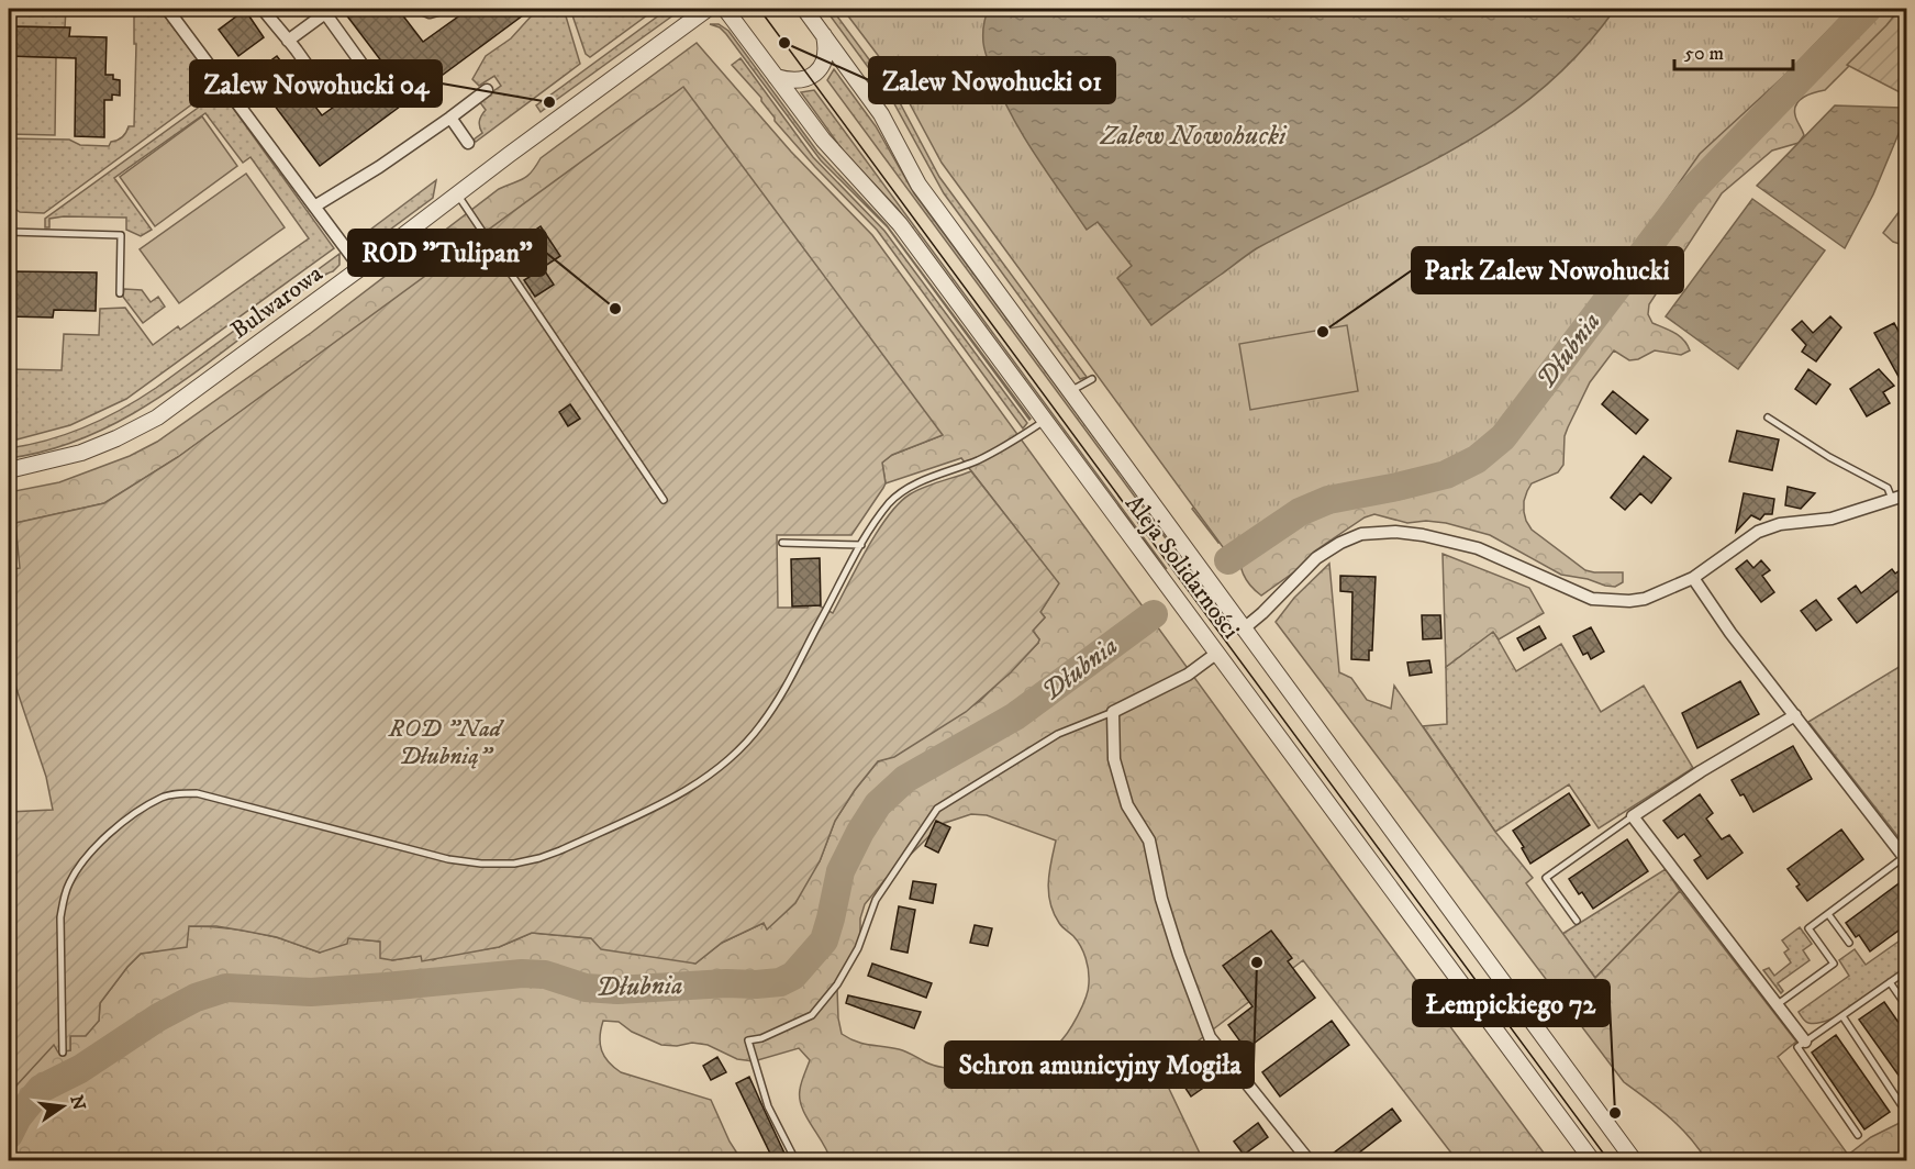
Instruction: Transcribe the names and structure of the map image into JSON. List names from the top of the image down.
{
  "streets": {
    "street": ["Bulwarowa", "Aleja Solidarności"]
  },
  "water": ["Zalew Nowohucki", "Dłubnia"],
  "parks": ["ROD \"Nad Dłubnią\""],
  "places": [
    "Zalew Nowohucki 01",
    "Zalew Nowohucki 04",
    "ROD \"Tulipan\"",
    "Park Zalew Nowohucki",
    "Schron amunicyjny Mogiła",
    "Łempickiego 72"
  ],
  "scale_bar": "50 m",
  "north": "right"
}
